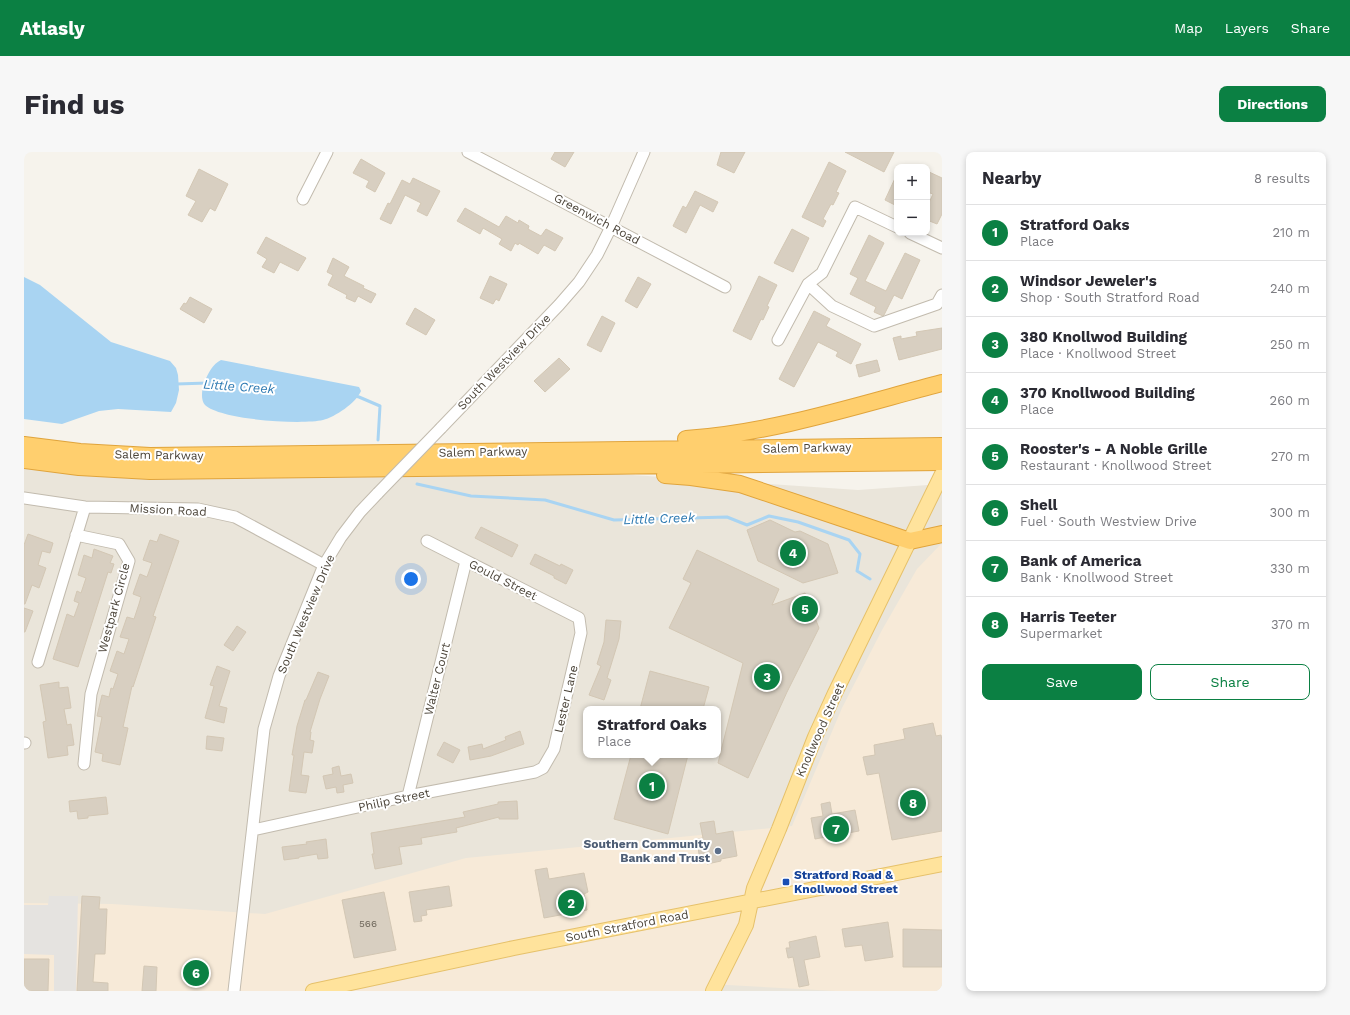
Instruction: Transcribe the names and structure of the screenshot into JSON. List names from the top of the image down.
{
  "streets": {
    "highway": ["Salem Parkway"],
    "main road": ["Knollwood Street", "South Stratford Road"],
    "street": [
      "Greenwich Road",
      "South Westview Drive",
      "Mission Road",
      "Gould Street",
      "Westpark Circle",
      "Walter Court",
      "Lester Lane",
      "Philip Street"
    ]
  },
  "crossings": [
    ["Greenwich Road", "South Westview Drive"],
    ["South Westview Drive", "Mission Road"],
    ["South Westview Drive", "Philip Street"],
    ["Gould Street", "Walter Court"],
    ["Gould Street", "Lester Lane"],
    ["Walter Court", "Philip Street"],
    ["Lester Lane", "Philip Street"],
    ["Knollwood Street", "South Stratford Road"]
  ],
  "water": ["Little Creek"],
  "places": {
    "other": ["Southern Community Bank and Trust"],
    "transit": ["Stratford Road & Knollwood Street"]
  },
  "house_numbers": ["566"],
  "page": {
    "header": "Atlasly",
    "nav": ["Map", "Layers", "Share"],
    "buttons": [
      "Directions",
      ["Save", "Share"]
    ],
    "title": "Find us",
    "heading": ["Nearby", "8 results"],
    "map_buttons": ["+", "−"],
    "list": [
      {
        "mark": "1",
        "name": "Stratford Oaks",
        "note": "Place",
        "value": "210 m"
      },
      {
        "mark": "2",
        "name": "Windsor Jeweler's",
        "note": "Shop · South Stratford Road",
        "value": "240 m"
      },
      {
        "mark": "3",
        "name": "380 Knollwod Building",
        "note": "Place · Knollwood Street",
        "value": "250 m"
      },
      {
        "mark": "4",
        "name": "370 Knollwood Building",
        "note": "Place",
        "value": "260 m"
      },
      {
        "mark": "5",
        "name": "Rooster's - A Noble Grille",
        "note": "Restaurant · Knollwood Street",
        "value": "270 m"
      },
      {
        "mark": "6",
        "name": "Shell",
        "note": "Fuel · South Westview Drive",
        "value": "300 m"
      },
      {
        "mark": "7",
        "name": "Bank of America",
        "note": "Bank · Knollwood Street",
        "value": "330 m"
      },
      {
        "mark": "8",
        "name": "Harris Teeter",
        "note": "Supermarket",
        "value": "370 m"
      }
    ],
    "pins": [
      "4",
      "5",
      "3",
      "1",
      "8",
      "7",
      "2",
      "6"
    ],
    "popup": ["Stratford Oaks", "Place"]
  }
}
